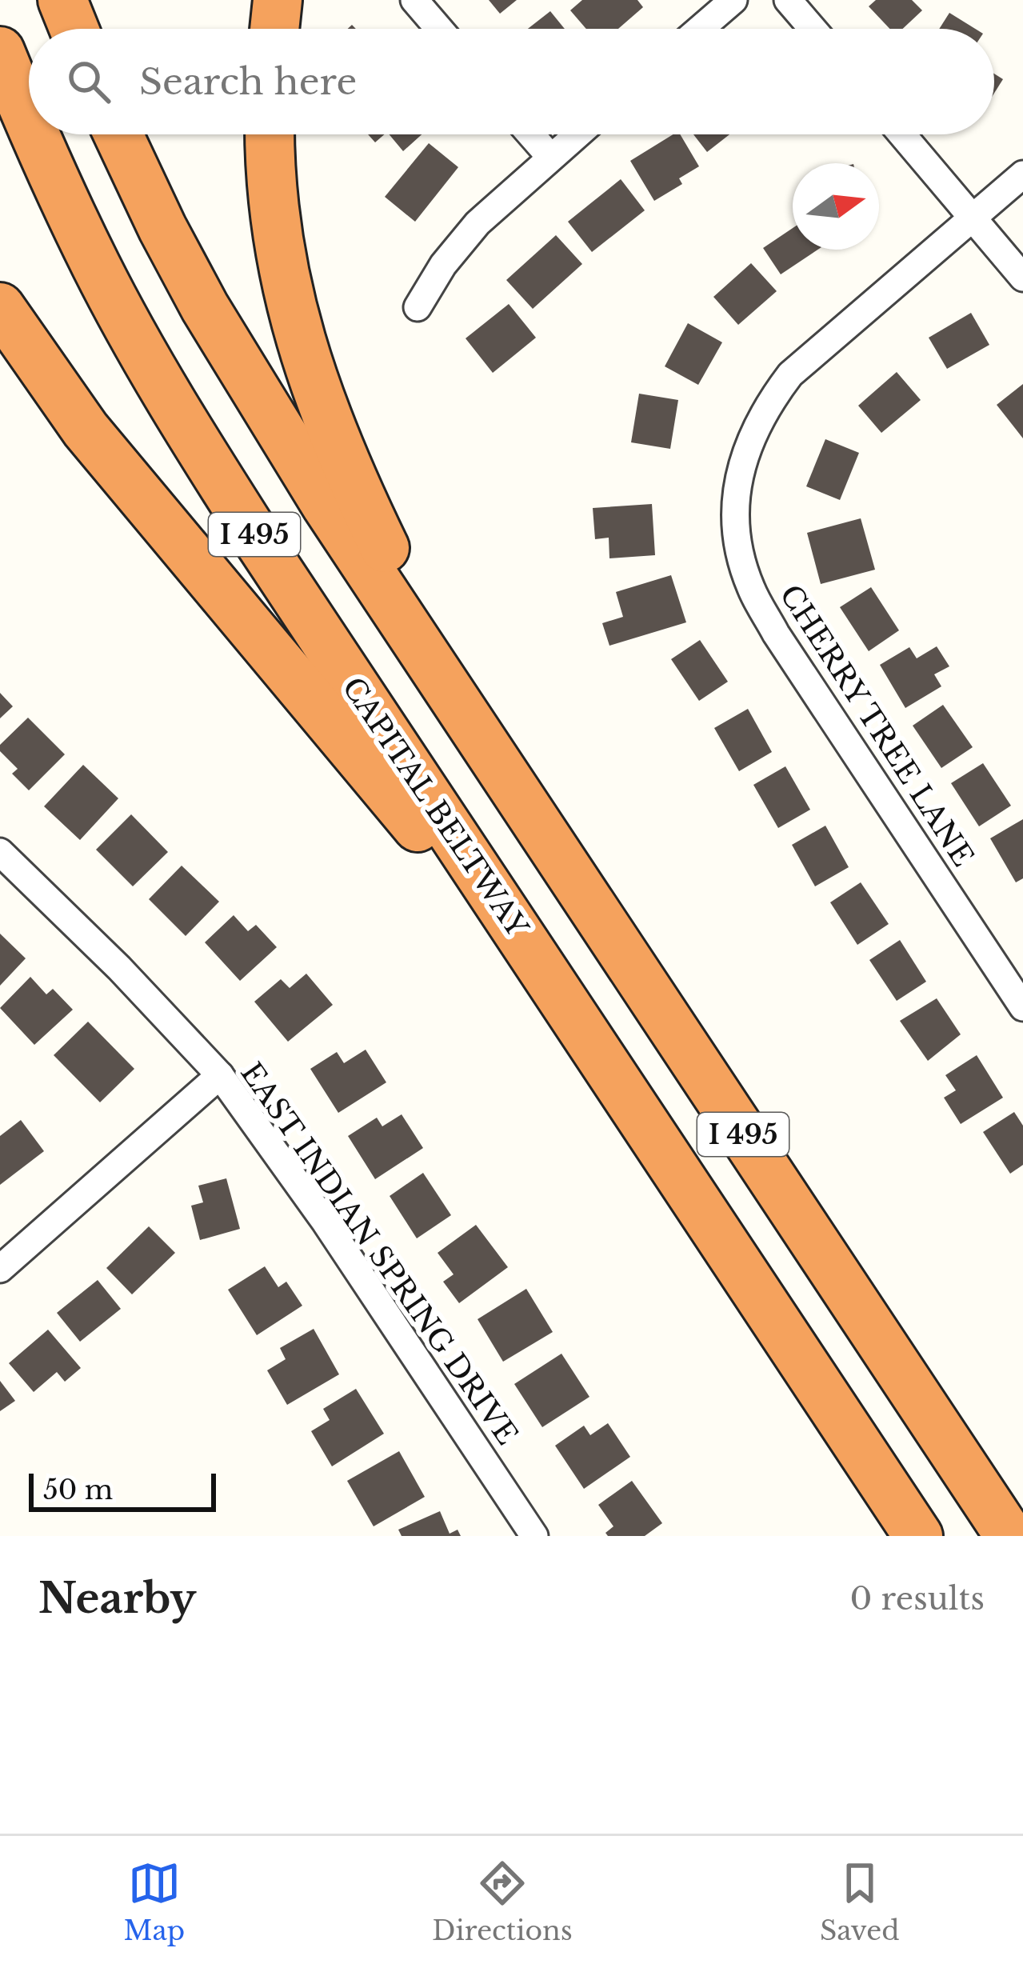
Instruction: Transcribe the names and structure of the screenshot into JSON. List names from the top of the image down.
{
  "streets": {
    "highway": ["I 495", "CAPITAL BELTWAY"],
    "street": ["CHERRY TREE LANE", "EAST INDIAN SPRING DRIVE"]
  },
  "scale_bar": "50 m",
  "north": "right",
  "page": {
    "search": "Search here",
    "scale": "50 m",
    "heading": ["Nearby", "0 results"],
    "nav": ["Map", "Directions", "Saved"]
  }
}
